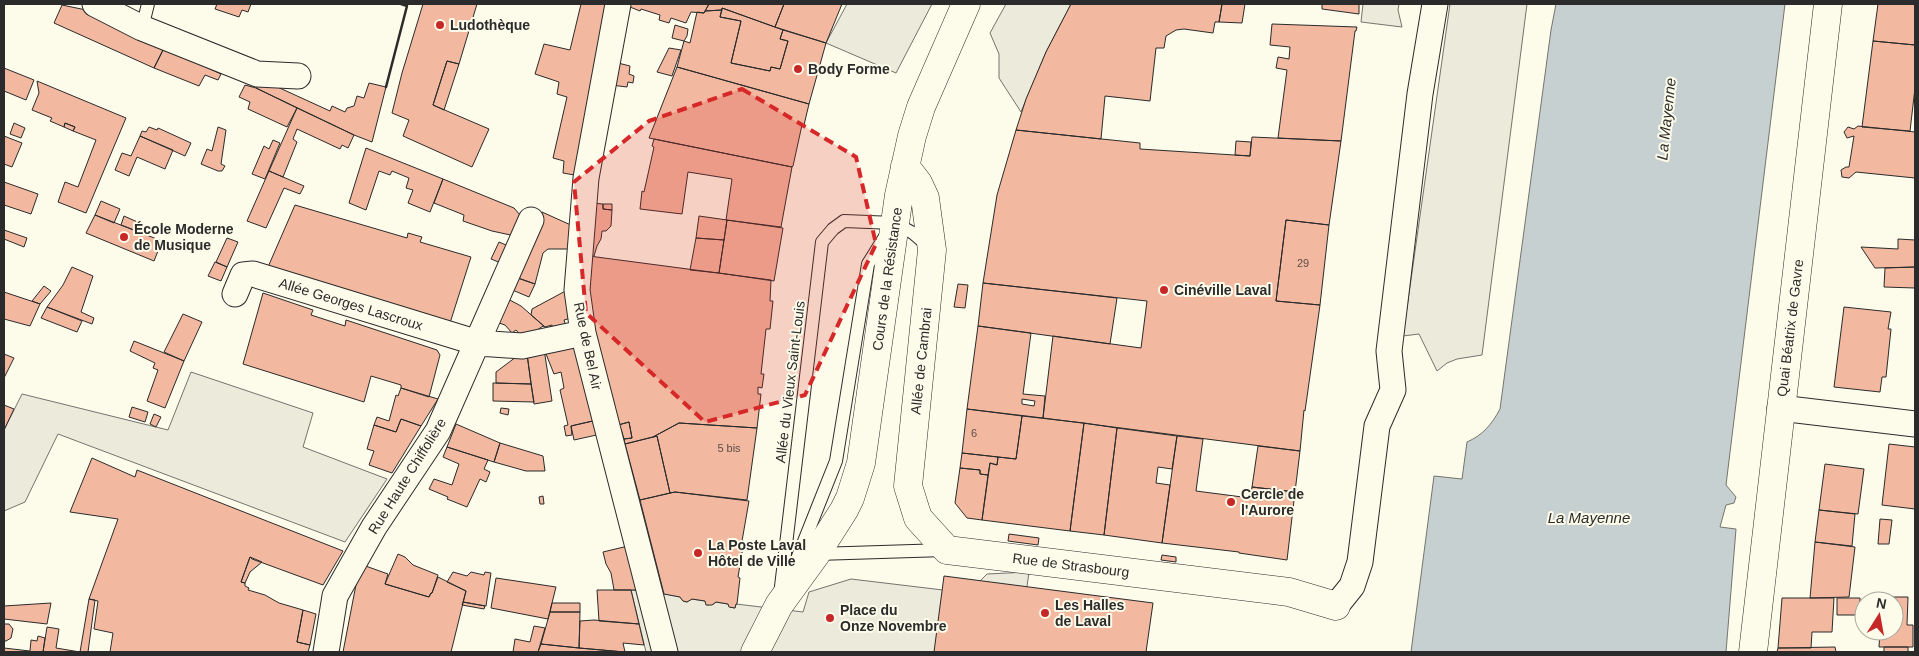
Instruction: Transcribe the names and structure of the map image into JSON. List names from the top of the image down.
{
  "streets": {
    "main road": [
      "Cours de la Résistance",
      "Quai Béatrix de Gavre",
      "Allée de Cambrai",
      "Rue de Strasbourg"
    ],
    "street": ["Allée Georges Lascroux", "Rue de Bel Air", "Rue Haute Chiffolière"],
    "lane": ["Allée du Vieux Saint-Louis"]
  },
  "crossings": [
    ["Cours de la Résistance", "Allée de Cambrai"],
    ["Cours de la Résistance", "Allée du Vieux Saint-Louis"],
    ["Cours de la Résistance", "Rue de Strasbourg"],
    ["Allée Georges Lascroux", "Rue Haute Chiffolière"],
    ["Allée de Cambrai", "Rue de Strasbourg"]
  ],
  "water": ["La Mayenne"],
  "places": [
    "Ludothèque",
    "Body Forme",
    "École Moderne de Musique",
    "Cinéville Laval",
    "Cercle de l'Aurore",
    "La Poste Laval Hôtel de Ville",
    "Les Halles de Laval",
    "Place du Onze Novembre"
  ],
  "house_numbers": ["29", "6", "5 bis"],
  "north": "top"
}
